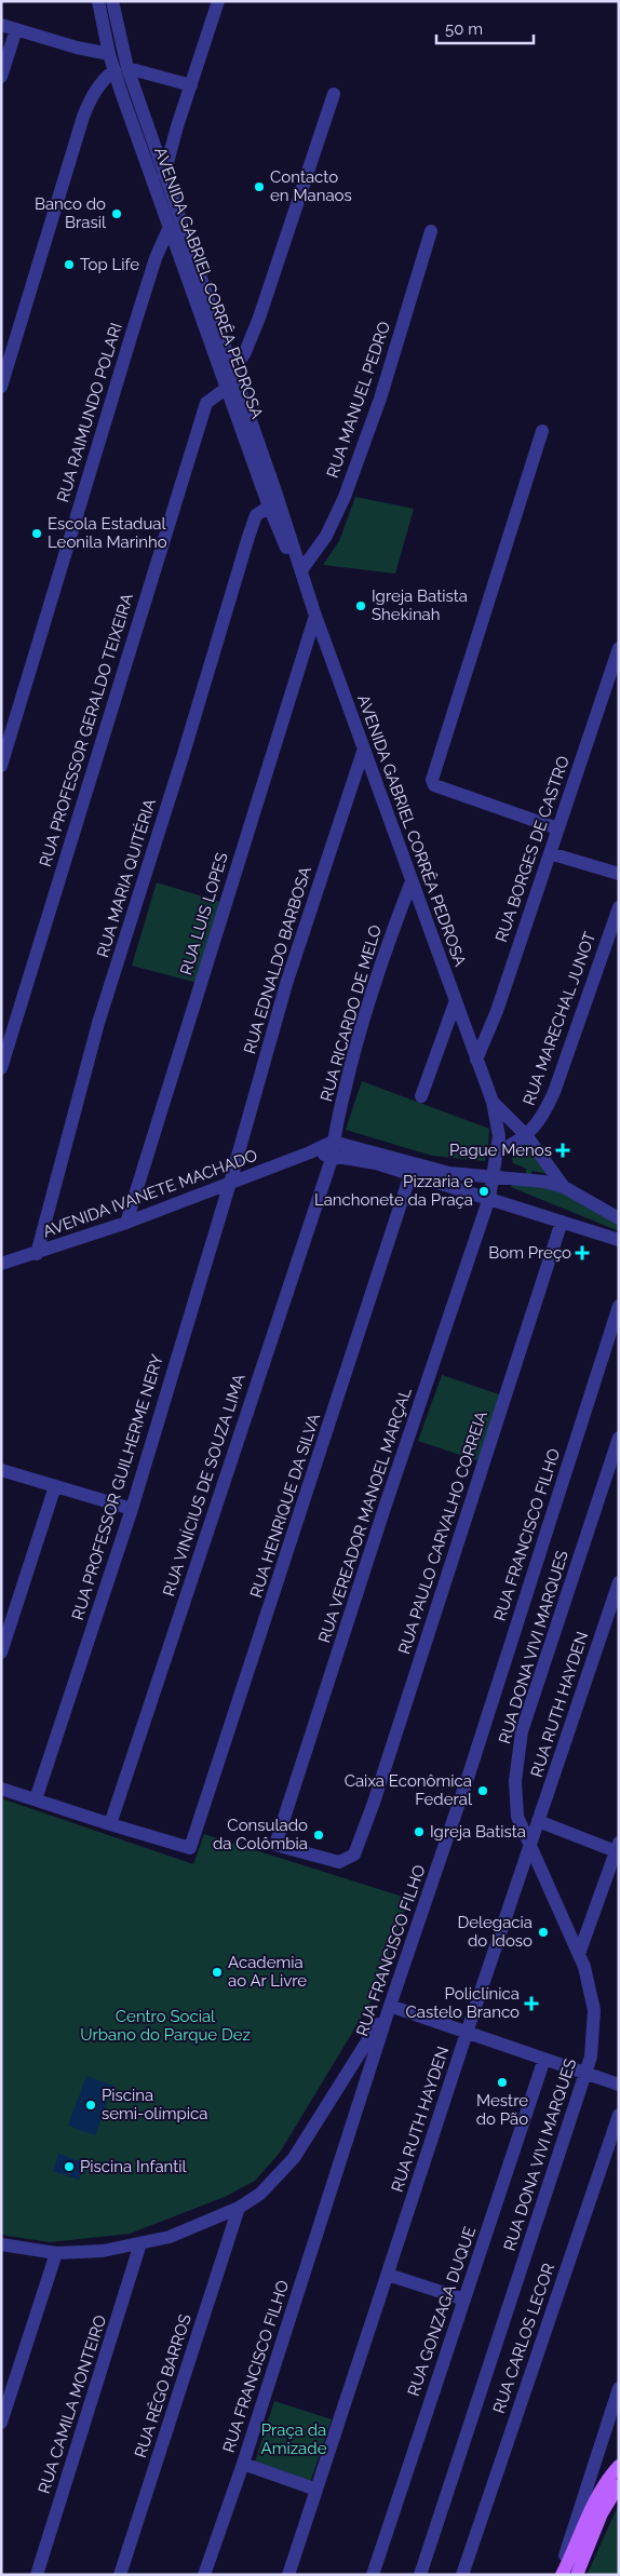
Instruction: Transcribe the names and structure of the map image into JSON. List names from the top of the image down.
{
  "streets": {
    "street": [
      "AVENIDA GABRIEL CORRÊA PEDROSA",
      "RUA MANUEL PEDRO",
      "RUA RAIMUNDO POLARI",
      "RUA PROFESSOR GERALDO TEIXEIRA",
      "RUA BORGES DE CASTRO",
      "RUA MARIA QUITÉRIA",
      "RUA LUIS LOPES",
      "RUA EDNALDO BARBOSA",
      "RUA RICARDO DE MELO",
      "RUA MARECHAL JUNOT",
      "AVENIDA IVANETE MACHADO",
      "RUA VINÍCIUS DE SOUZA LIMA",
      "RUA PROFESSOR GUILHERME NERY",
      "RUA HENRIQUE DA SILVA",
      "RUA VEREADOR MANOEL MARÇAL",
      "RUA PAULO CARVALHO CORREIA",
      "RUA FRANCISCO FILHO",
      "RUA DONA VIVI MARQUES",
      "RUA RUTH HAYDEN",
      "RUA GONZAGA DUQUE",
      "RUA CARLOS LECOR",
      "RUA RÊGO BARROS",
      "RUA CAMILA MONTEIRO"
    ]
  },
  "crossings": [
    ["AVENIDA GABRIEL CORRÊA PEDROSA", "RUA MANUEL PEDRO"],
    ["AVENIDA GABRIEL CORRÊA PEDROSA", "RUA RAIMUNDO POLARI"],
    ["AVENIDA GABRIEL CORRÊA PEDROSA", "RUA PROFESSOR GERALDO TEIXEIRA"],
    ["AVENIDA GABRIEL CORRÊA PEDROSA", "RUA BORGES DE CASTRO"],
    ["AVENIDA GABRIEL CORRÊA PEDROSA", "RUA MARIA QUITÉRIA"],
    ["AVENIDA GABRIEL CORRÊA PEDROSA", "RUA LUIS LOPES"],
    ["AVENIDA GABRIEL CORRÊA PEDROSA", "RUA EDNALDO BARBOSA"],
    ["AVENIDA GABRIEL CORRÊA PEDROSA", "RUA RICARDO DE MELO"],
    ["AVENIDA GABRIEL CORRÊA PEDROSA", "RUA MARECHAL JUNOT"],
    ["AVENIDA GABRIEL CORRÊA PEDROSA", "AVENIDA IVANETE MACHADO"],
    ["AVENIDA GABRIEL CORRÊA PEDROSA", "RUA VEREADOR MANOEL MARÇAL"],
    ["RUA MARIA QUITÉRIA", "AVENIDA IVANETE MACHADO"],
    ["RUA LUIS LOPES", "AVENIDA IVANETE MACHADO"],
    ["RUA EDNALDO BARBOSA", "AVENIDA IVANETE MACHADO"],
    ["RUA EDNALDO BARBOSA", "RUA PROFESSOR GUILHERME NERY"],
    ["RUA RICARDO DE MELO", "AVENIDA IVANETE MACHADO"],
    ["RUA RICARDO DE MELO", "RUA VINÍCIUS DE SOUZA LIMA"],
    ["AVENIDA IVANETE MACHADO", "RUA VINÍCIUS DE SOUZA LIMA"],
    ["AVENIDA IVANETE MACHADO", "RUA PROFESSOR GUILHERME NERY"],
    ["AVENIDA IVANETE MACHADO", "RUA HENRIQUE DA SILVA"],
    ["AVENIDA IVANETE MACHADO", "RUA VEREADOR MANOEL MARÇAL"],
    ["AVENIDA IVANETE MACHADO", "RUA PAULO CARVALHO CORREIA"],
    ["RUA VINÍCIUS DE SOUZA LIMA", "RUA HENRIQUE DA SILVA"],
    ["RUA VEREADOR MANOEL MARÇAL", "RUA PAULO CARVALHO CORREIA"],
    ["RUA DONA VIVI MARQUES", "RUA RUTH HAYDEN"]
  ],
  "parks": ["Centro Social Urbano do Parque Dez", "Praça da Amizade"],
  "places": {
    "other": [
      "Contacto en Manaos",
      "Banco do Brasil",
      "Top Life",
      "Escola Estadual Leonila Marinho",
      "Igreja Batista Shekinah",
      "Pizzaria e Lanchonete da Praça",
      "Caixa Econômica Federal",
      "Igreja Batista",
      "Consulado da Colômbia",
      "Delegacia do Idoso",
      "Academia ao Ar Livre",
      "Mestre do Pão",
      "Piscina semi-olímpica",
      "Piscina Infantil"
    ],
    "health": ["Pague Menos", "Bom Preço", "Policlínica Castelo Branco"]
  },
  "scale_bar": "50 m"
}
